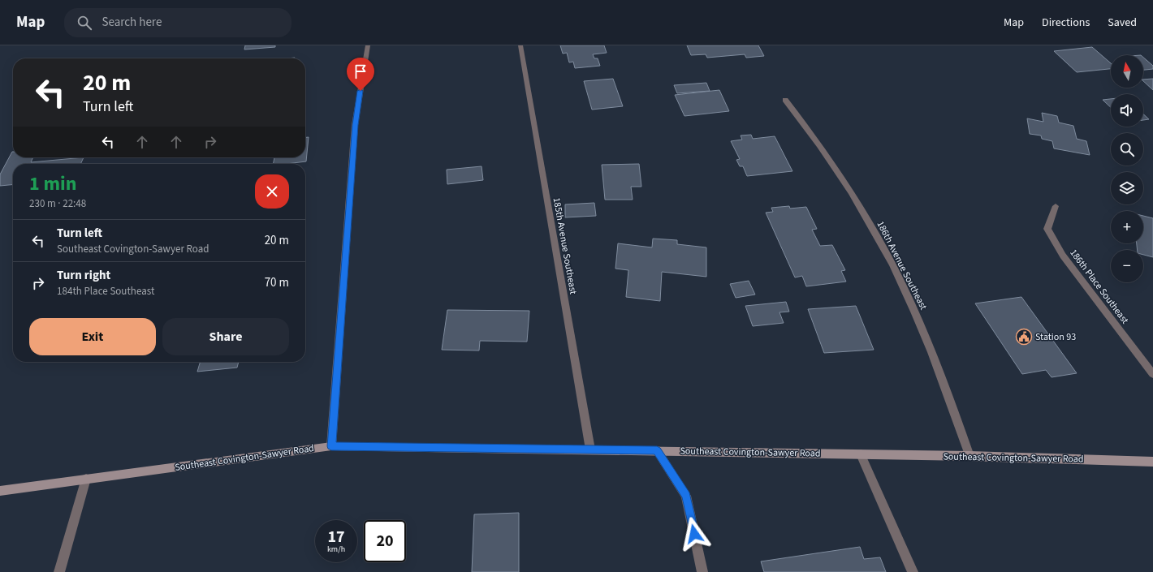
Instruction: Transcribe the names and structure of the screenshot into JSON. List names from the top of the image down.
{
  "streets": {
    "street": [
      "185th Avenue Southeast",
      "186th Avenue Southeast",
      "186th Place Southeast",
      "Southeast Covington-Sawyer Road"
    ]
  },
  "crossings": [
    ["185th Avenue Southeast", "Southeast Covington-Sawyer Road"],
    ["186th Avenue Southeast", "Southeast Covington-Sawyer Road"]
  ],
  "places": {
    "public building": ["Station 93"]
  },
  "north": "top",
  "page": {
    "header": "Map",
    "search": "Search here",
    "nav": ["Map", "Directions", "Saved"],
    "map_buttons": ["+", "−"],
    "turn": ["20 m", "Turn left"],
    "heading": ["1 min", "230 m · 22:48"],
    "list": [
      {
        "name": "Turn left",
        "note": "Southeast Covington-Sawyer Road",
        "value": "20 m"
      },
      {
        "name": "Turn right",
        "note": "184th Place Southeast",
        "value": "70 m"
      }
    ],
    "buttons": ["Exit", "Share"],
    "speed": "17 km/h",
    "limit": "20"
  }
}
